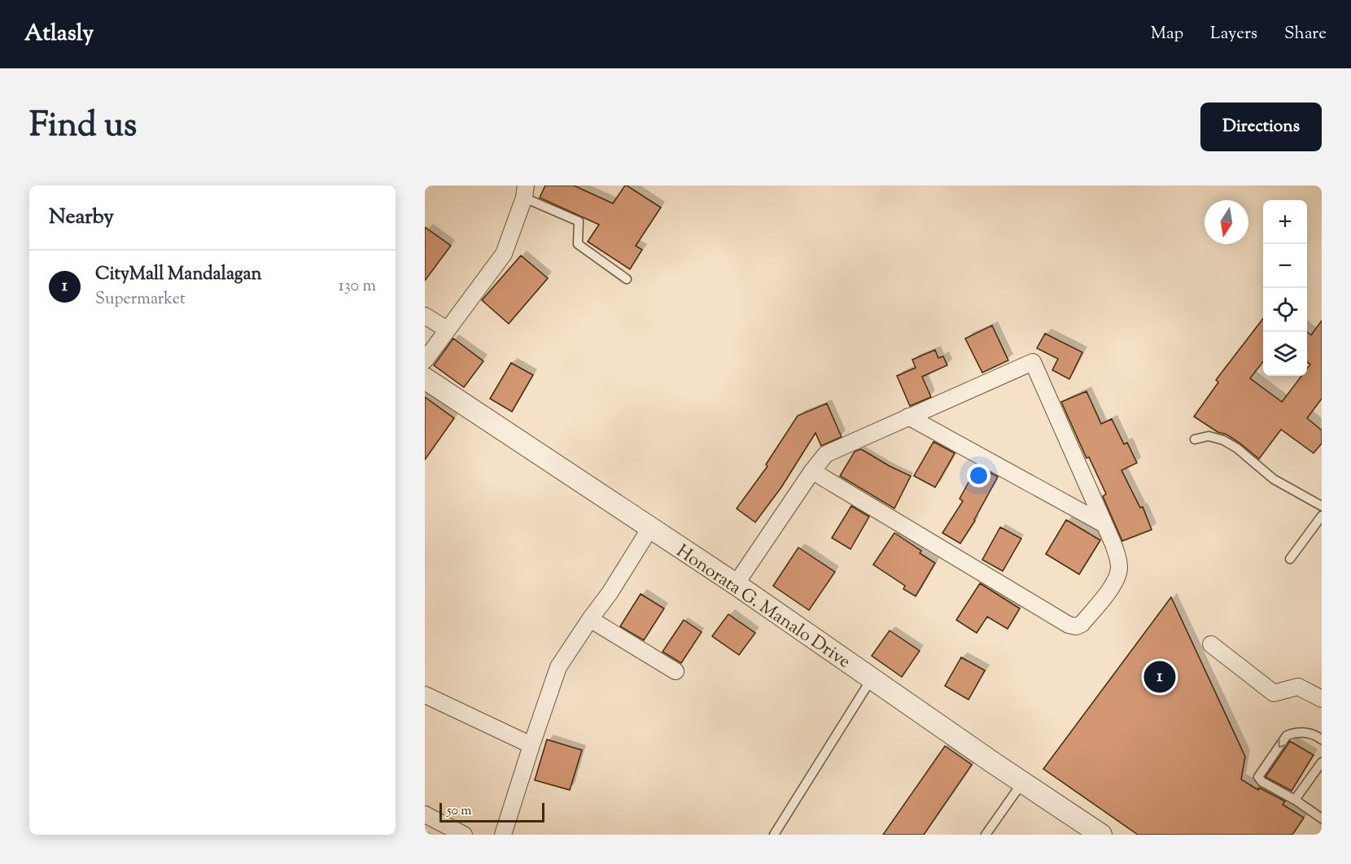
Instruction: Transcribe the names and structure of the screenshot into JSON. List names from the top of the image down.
{
  "streets": {
    "street": ["Honorata G. Manalo Drive"]
  },
  "scale_bar": "50 m",
  "north": "bottom",
  "page": {
    "header": "Atlasly",
    "nav": ["Map", "Layers", "Share"],
    "title": "Find us",
    "buttons": "Directions",
    "heading": "Nearby",
    "map_buttons": ["+", "−"],
    "list": [
      {
        "mark": "1",
        "name": "CityMall Mandalagan",
        "note": "Supermarket",
        "value": "130 m"
      }
    ],
    "pins": "1",
    "scale": "50 m"
  }
}
